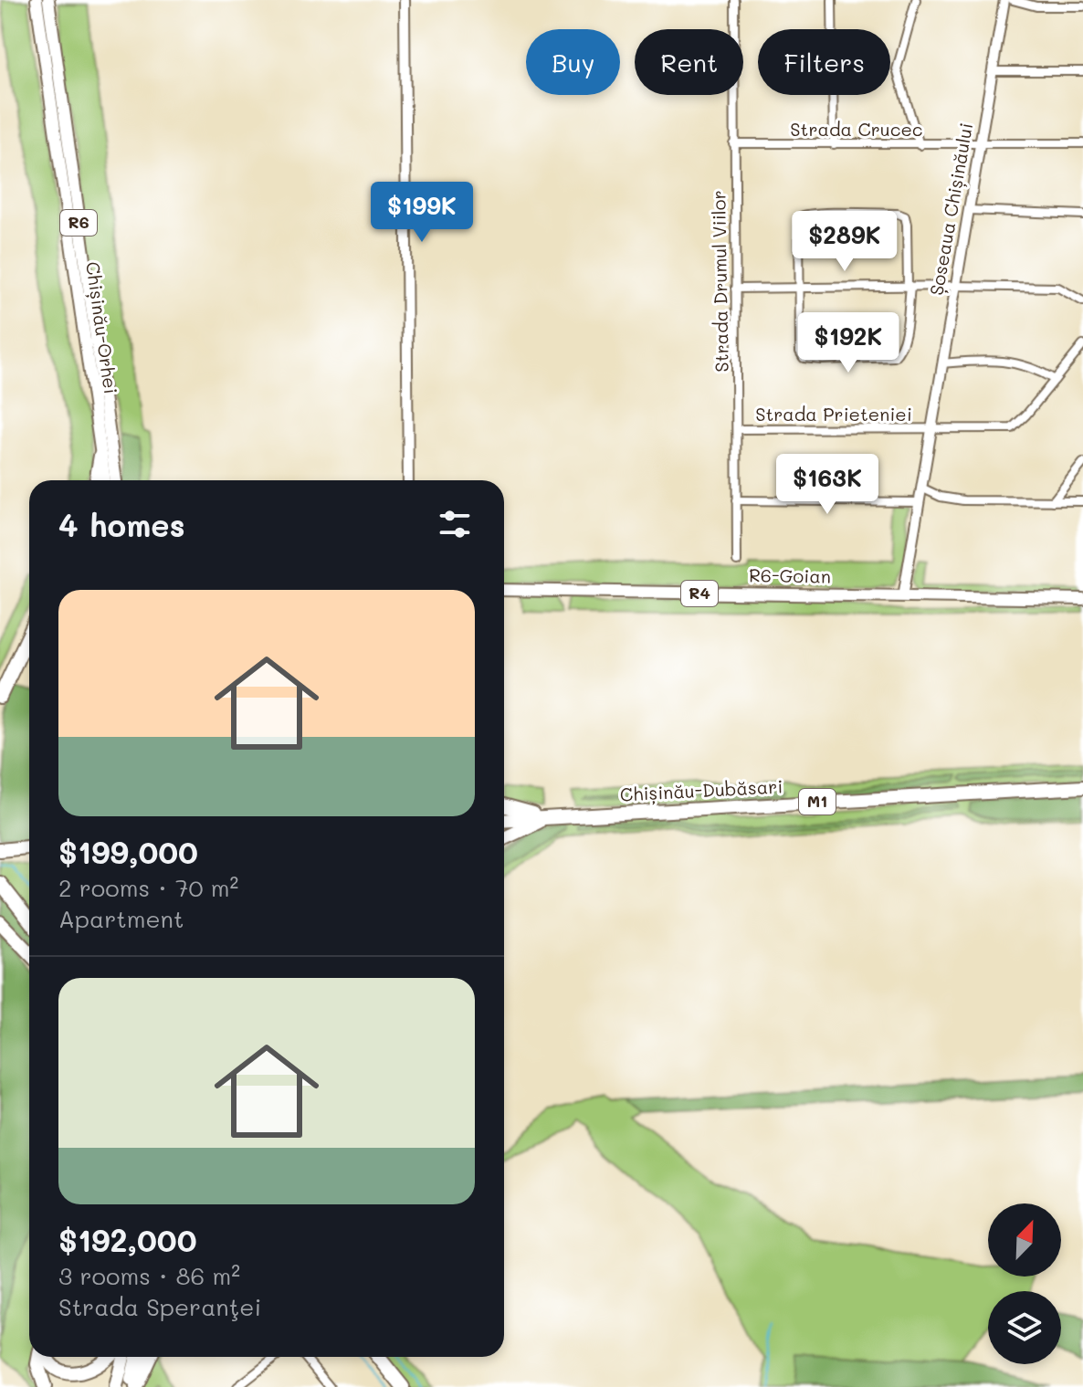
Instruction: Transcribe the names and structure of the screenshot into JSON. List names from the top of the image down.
{
  "streets": {
    "highway": ["Chișinău-Dubăsari", "M1"],
    "main road": [
      "R6",
      "Chișinău-Orhei",
      "R6-Goian",
      "R4"
    ],
    "street": [
      "Strada Crucec",
      "Șoseaua Chișinăului",
      "Strada Drumul Viilor",
      "Strada Prieteniei"
    ]
  },
  "crossings": [
    ["Strada Crucec", "Șoseaua Chișinăului"],
    ["Strada Crucec", "Strada Drumul Viilor"],
    ["Șoseaua Chișinăului", "Strada Prieteniei"],
    ["Șoseaua Chișinăului", "R6-Goian"],
    ["Strada Drumul Viilor", "Strada Prieteniei"]
  ],
  "north": "top right",
  "page": {
    "chip": ["Buy", "Rent", "Filters"],
    "price": [
      "$199K",
      "$289K",
      "$192K",
      "$163K"
    ],
    "heading": "4 homes",
    "list": [
      {
        "name": "$199,000",
        "note": "2 rooms · 70 m² · Apartment"
      },
      {
        "name": "$192,000",
        "note": "3 rooms · 86 m² · Strada Speranţei"
      }
    ]
  }
}
